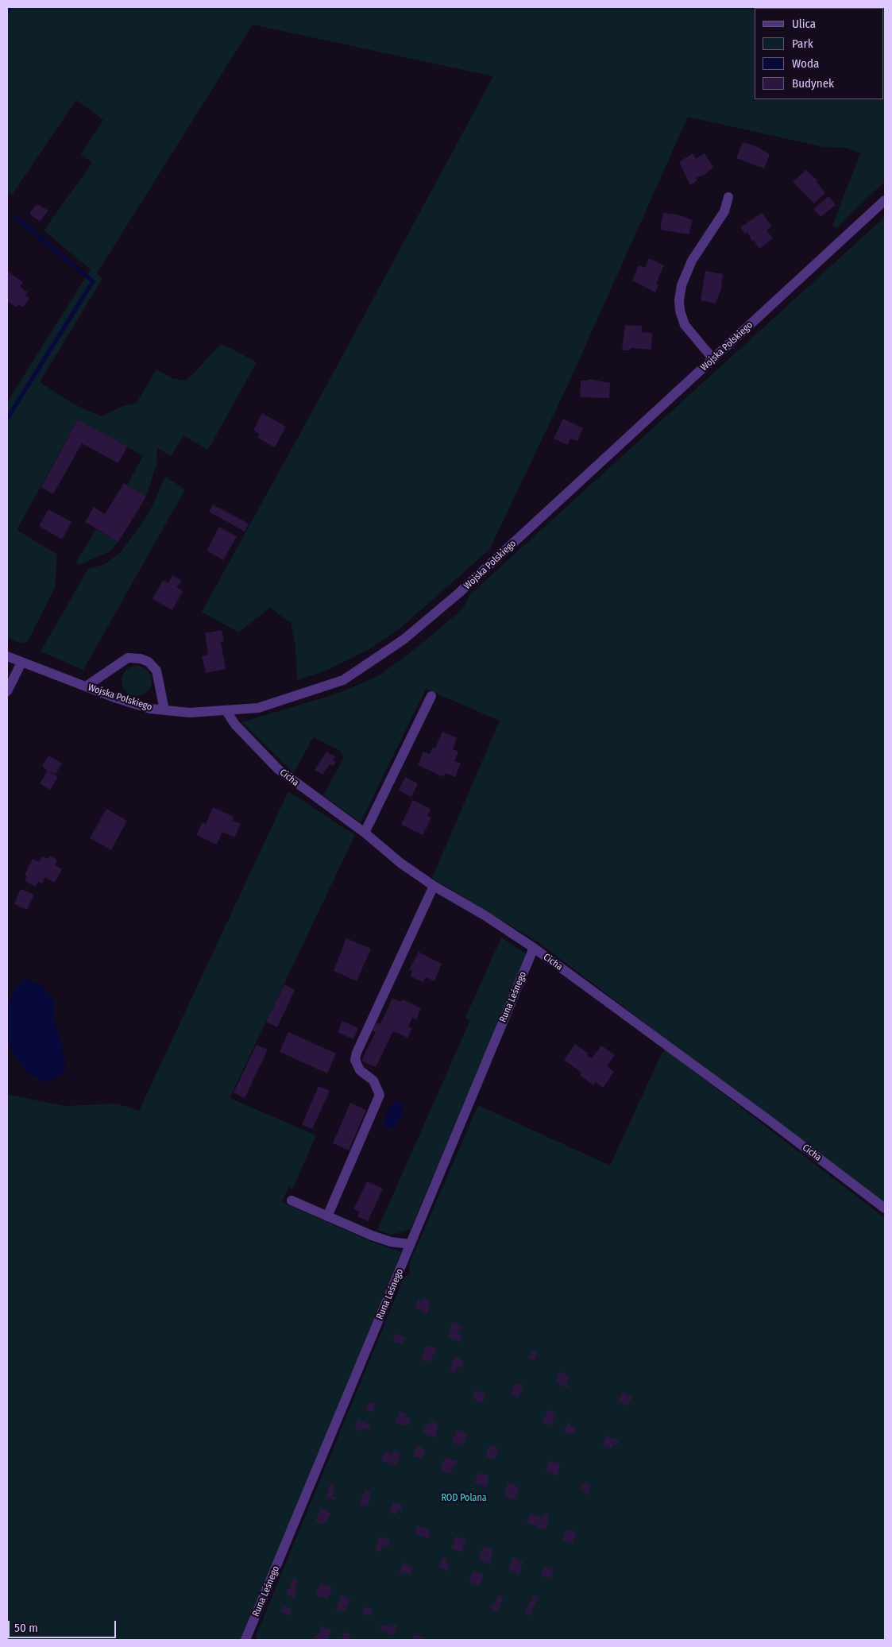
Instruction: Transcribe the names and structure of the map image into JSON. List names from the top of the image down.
{
  "streets": {
    "street": ["Wojska Polskiego", "Cicha", "Runa Leśnego"]
  },
  "crossings": [
    ["Wojska Polskiego", "Cicha"],
    ["Cicha", "Runa Leśnego"]
  ],
  "parks": ["ROD Polana"],
  "legend": [
    "Ulica",
    "Park",
    "Woda",
    "Budynek"
  ],
  "scale_bar": "50 m"
}
